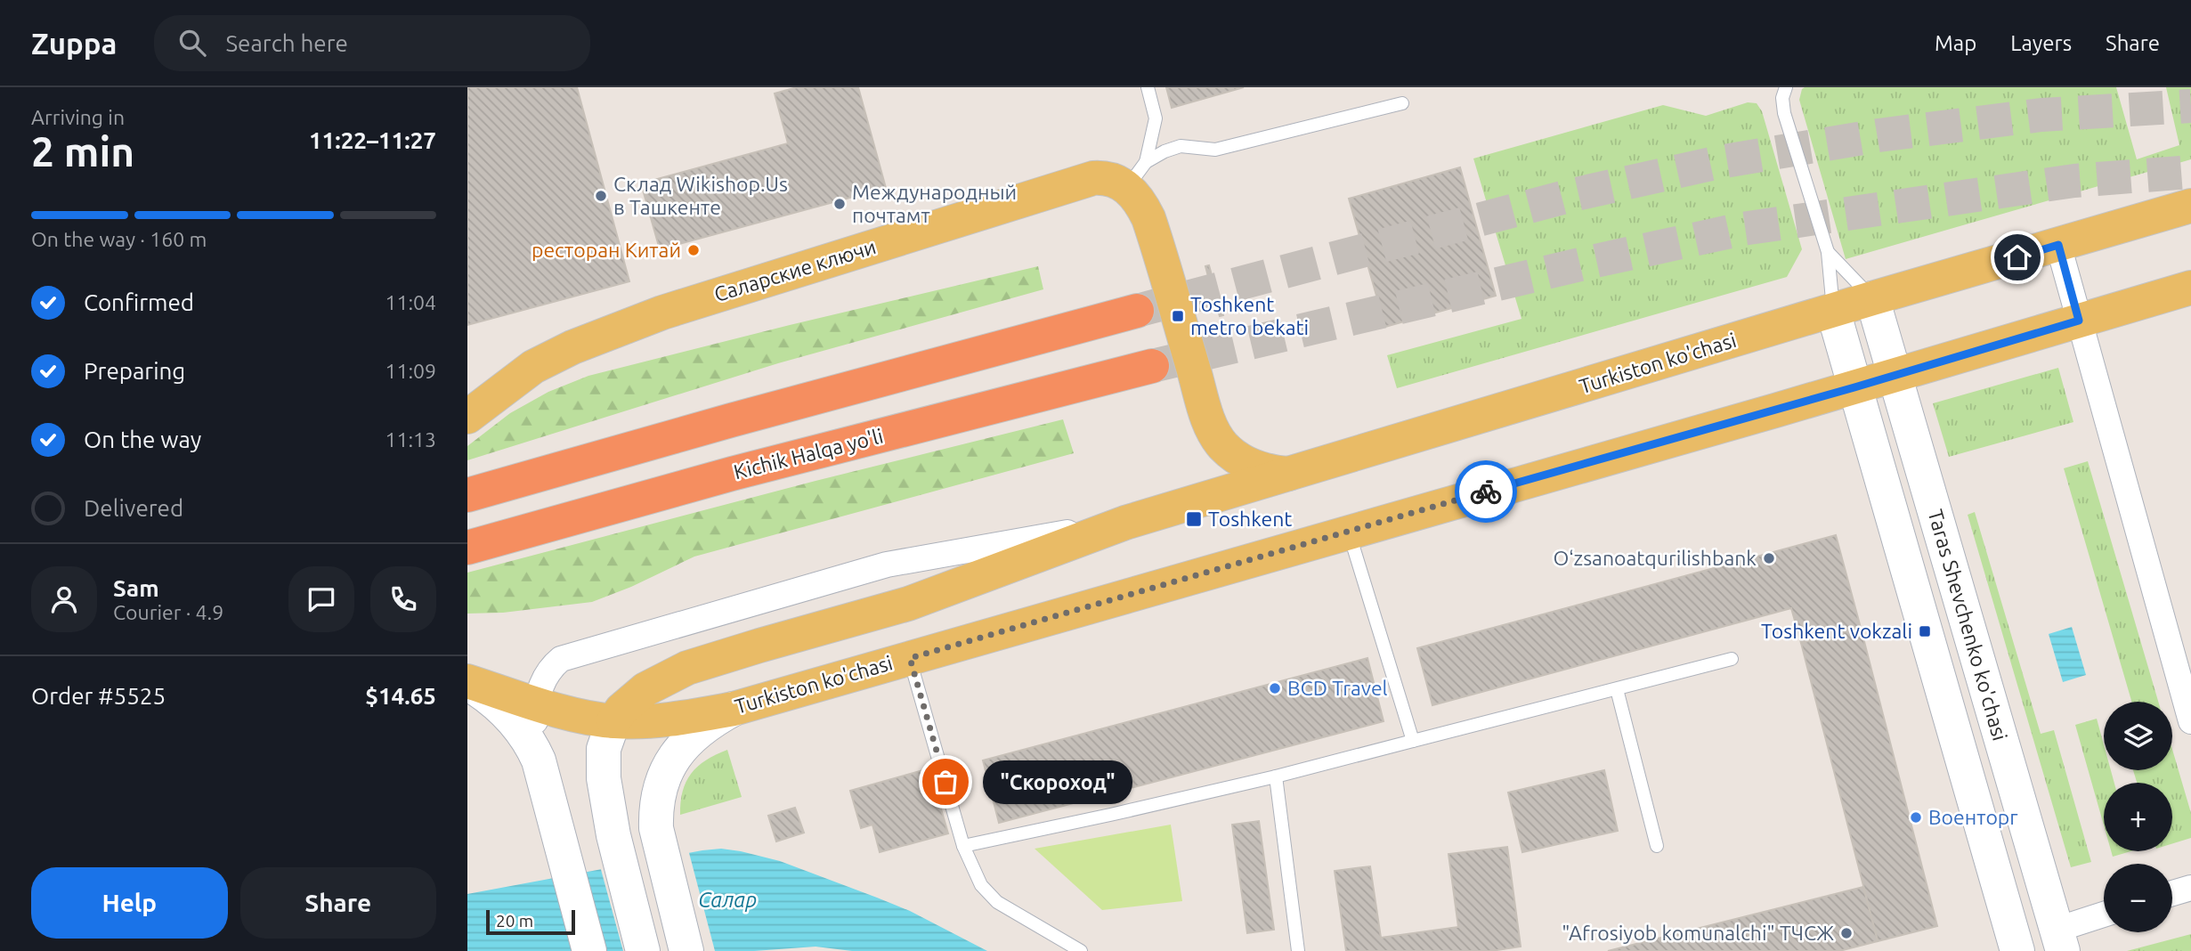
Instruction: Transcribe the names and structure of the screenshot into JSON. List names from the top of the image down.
{
  "streets": {
    "highway": ["Kichik Halqa yo'li"],
    "main road": ["Саларские ключи", "Turkiston ko'chasi"],
    "street": ["Taras Shevchenko ko'chasi"]
  },
  "crossings": [
    ["Turkiston ko'chasi", "Taras Shevchenko ko'chasi"]
  ],
  "water": ["Салар"],
  "places": {
    "other": [
      "Склад Wikishop.Us в Ташкенте",
      "Международный почтамт",
      "ресторан Китай",
      "Oʻzsanoatqurilishbank",
      "BCD Travel",
      "\"Скороход\"",
      "Военторг",
      "\"Afrosiyob komunalchi\" ТЧСЖ"
    ],
    "transit": ["Toshkent metro bekati", "Toshkent", "Toshkent vokzali"]
  },
  "scale_bar": "20 m",
  "page": {
    "header": "Zuppa",
    "search": "Search here",
    "nav": ["Map", "Layers", "Share"],
    "heading": ["2 min", "Arriving in", "11:22–11:27"],
    "panel": [
      "Sam",
      "Courier · 4.9",
      "Order #5525",
      "$14.65"
    ],
    "bar": "On the way · 160 m",
    "list": [
      ["Confirmed", "11:04"],
      ["Preparing", "11:09"],
      ["On the way", "11:13"],
      "Delivered"
    ],
    "map_buttons": ["+", "−"],
    "bubble": "\"Скороход\"",
    "buttons": ["Help", "Share"],
    "scale": "20 m"
  }
}
